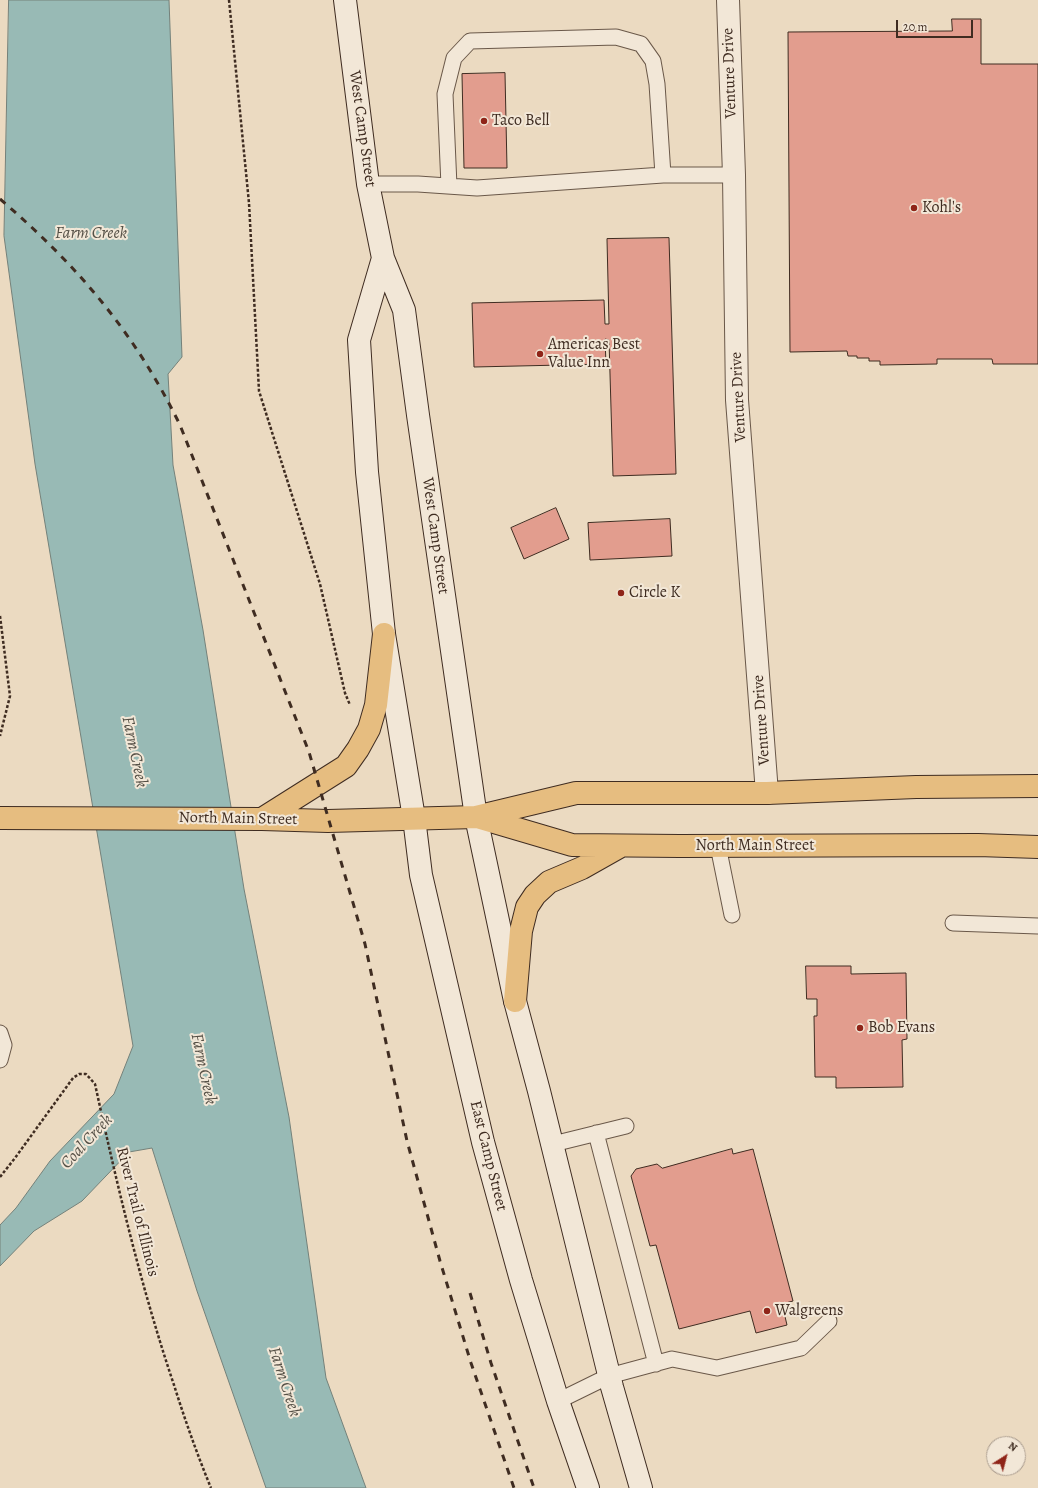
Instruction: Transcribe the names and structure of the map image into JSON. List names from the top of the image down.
{
  "streets": {
    "main road": [
      "Venture Drive",
      "West Camp Street",
      "North Main Street",
      "East Camp Street"
    ],
    "path": ["River Trail of Illinois"]
  },
  "crossings": [
    ["Venture Drive", "North Main Street"],
    ["West Camp Street", "North Main Street"],
    ["West Camp Street", "East Camp Street"],
    ["North Main Street", "East Camp Street"]
  ],
  "water": ["Farm Creek", "Coal Creek"],
  "places": [
    "Taco Bell",
    "Kohl's",
    "Americas Best Value Inn",
    "Circle K",
    "Bob Evans",
    "Walgreens"
  ],
  "scale_bar": "20 m",
  "north": "top right"
}
